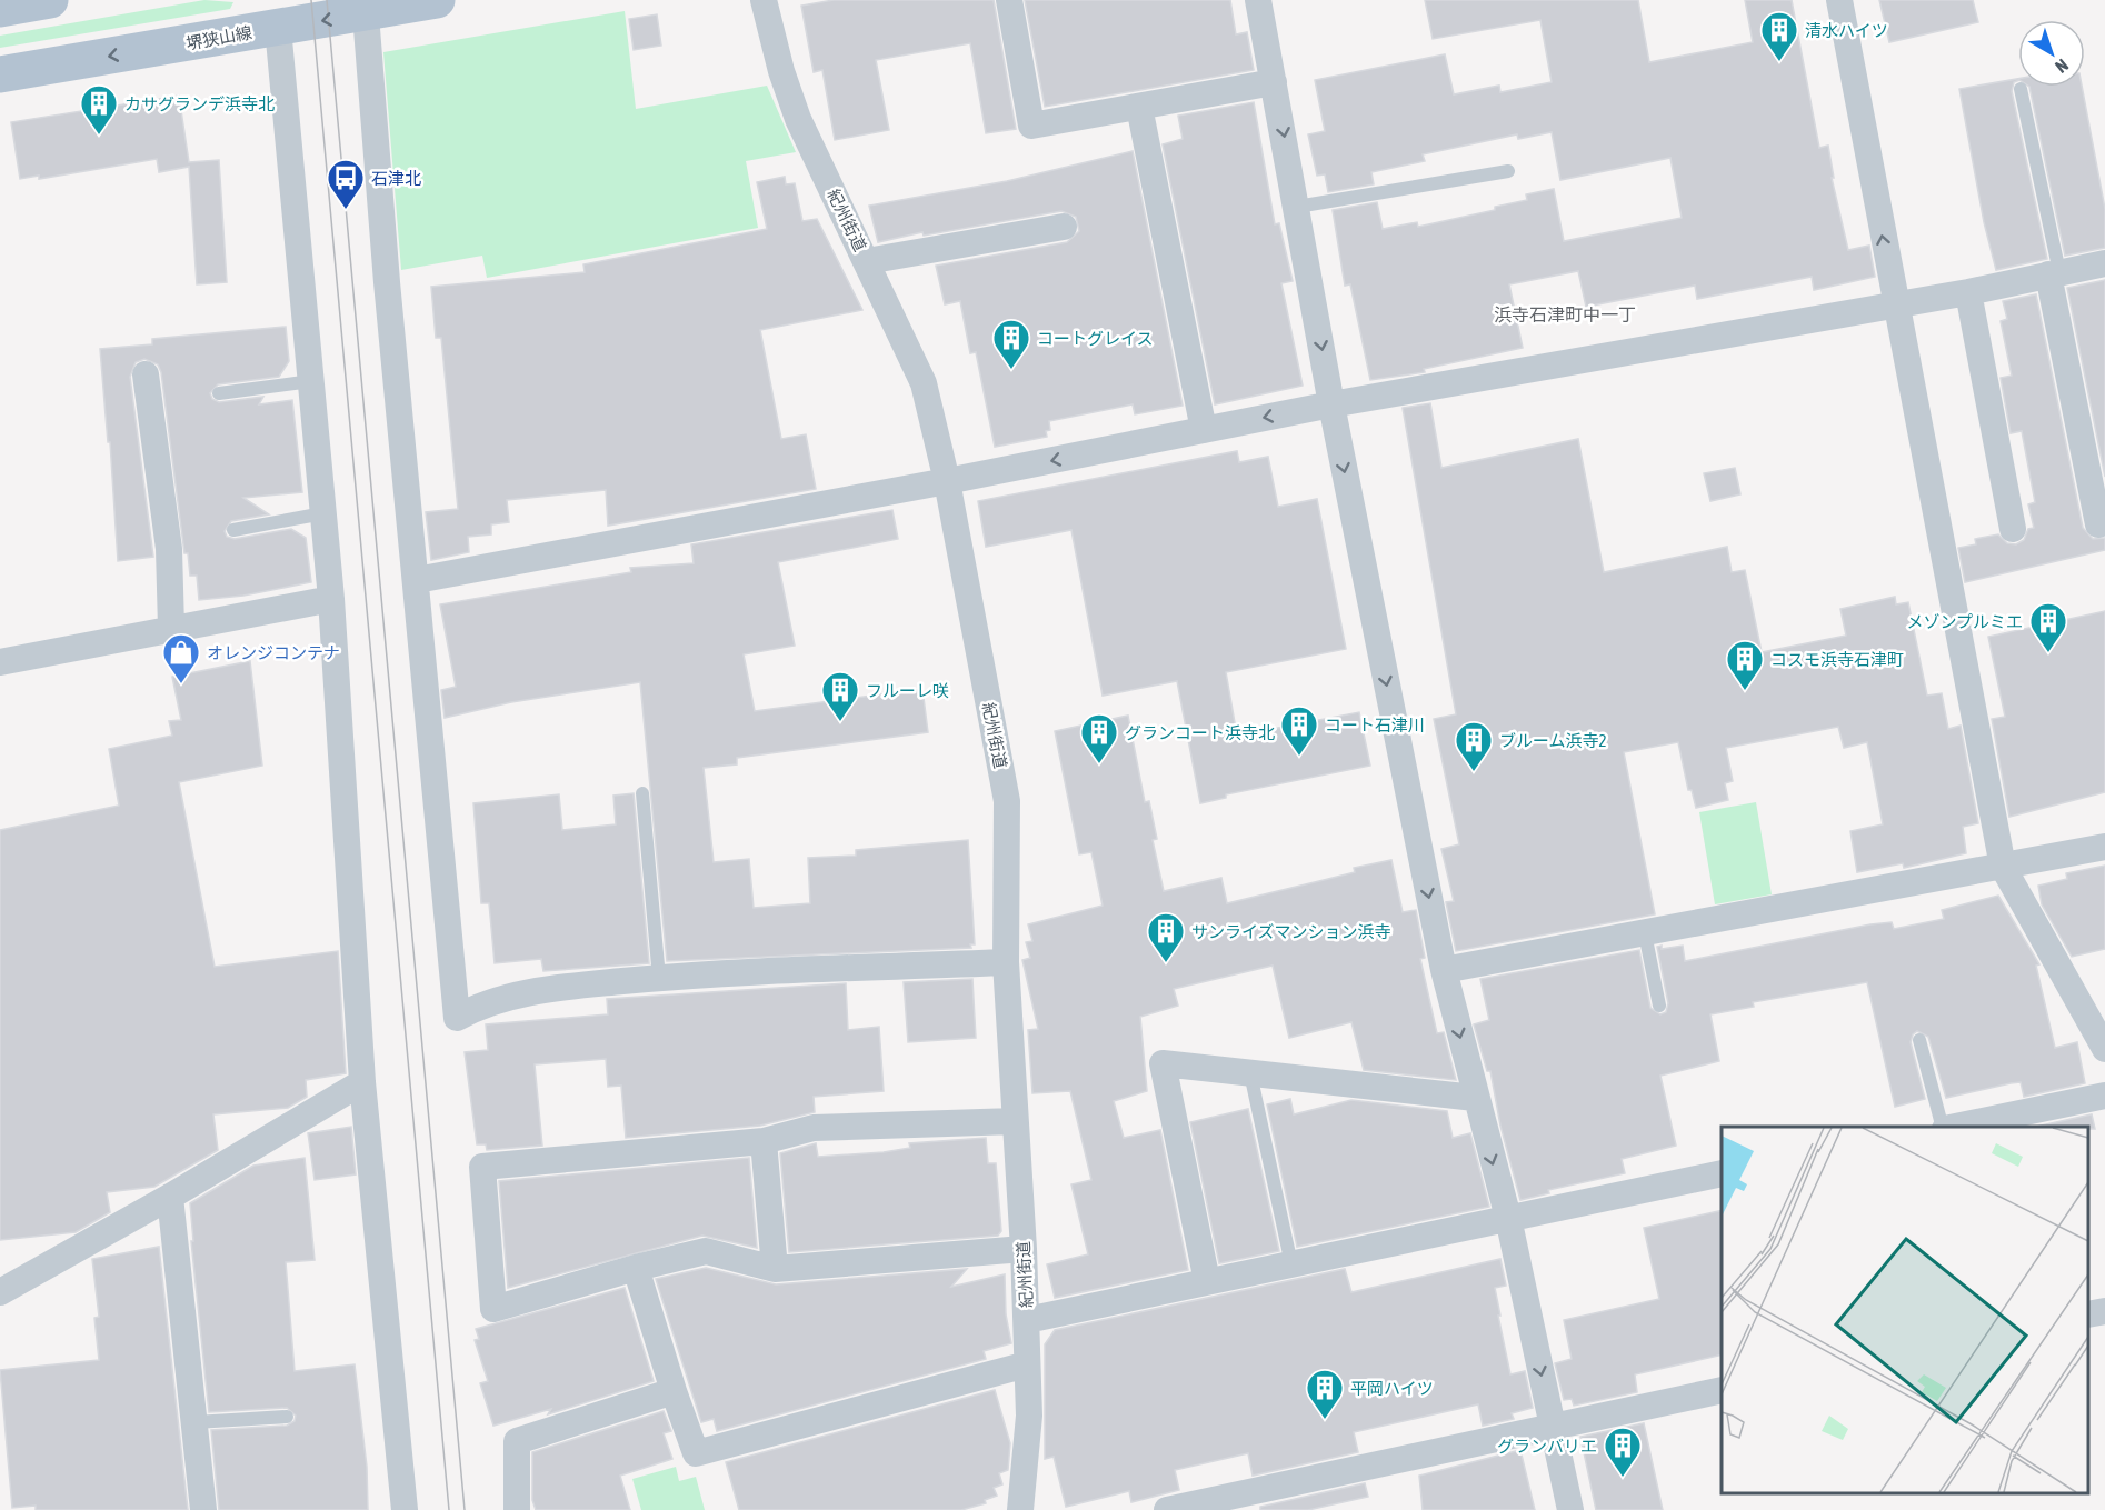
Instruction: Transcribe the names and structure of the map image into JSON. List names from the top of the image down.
{
  "streets": {
    "main road": ["堺狭山線"],
    "street": ["紀州街道"]
  },
  "one_way": ["堺狭山線"],
  "districts": ["浜寺石津町中一丁"],
  "places": {
    "building": [
      "清水ハイツ",
      "カサグランデ浜寺北",
      "コートグレイス",
      "メゾンプルミエ",
      "コスモ浜寺石津町",
      "フルーレ咲",
      "コート石津川",
      "グランコート浜寺北",
      "ブルーム浜寺2",
      "サンライズマンション浜寺",
      "平岡ハイツ",
      "グランバリエ"
    ],
    "bus stop": ["石津北"],
    "shop": ["オレンジコンテナ"]
  },
  "north": "bottom right"
}
